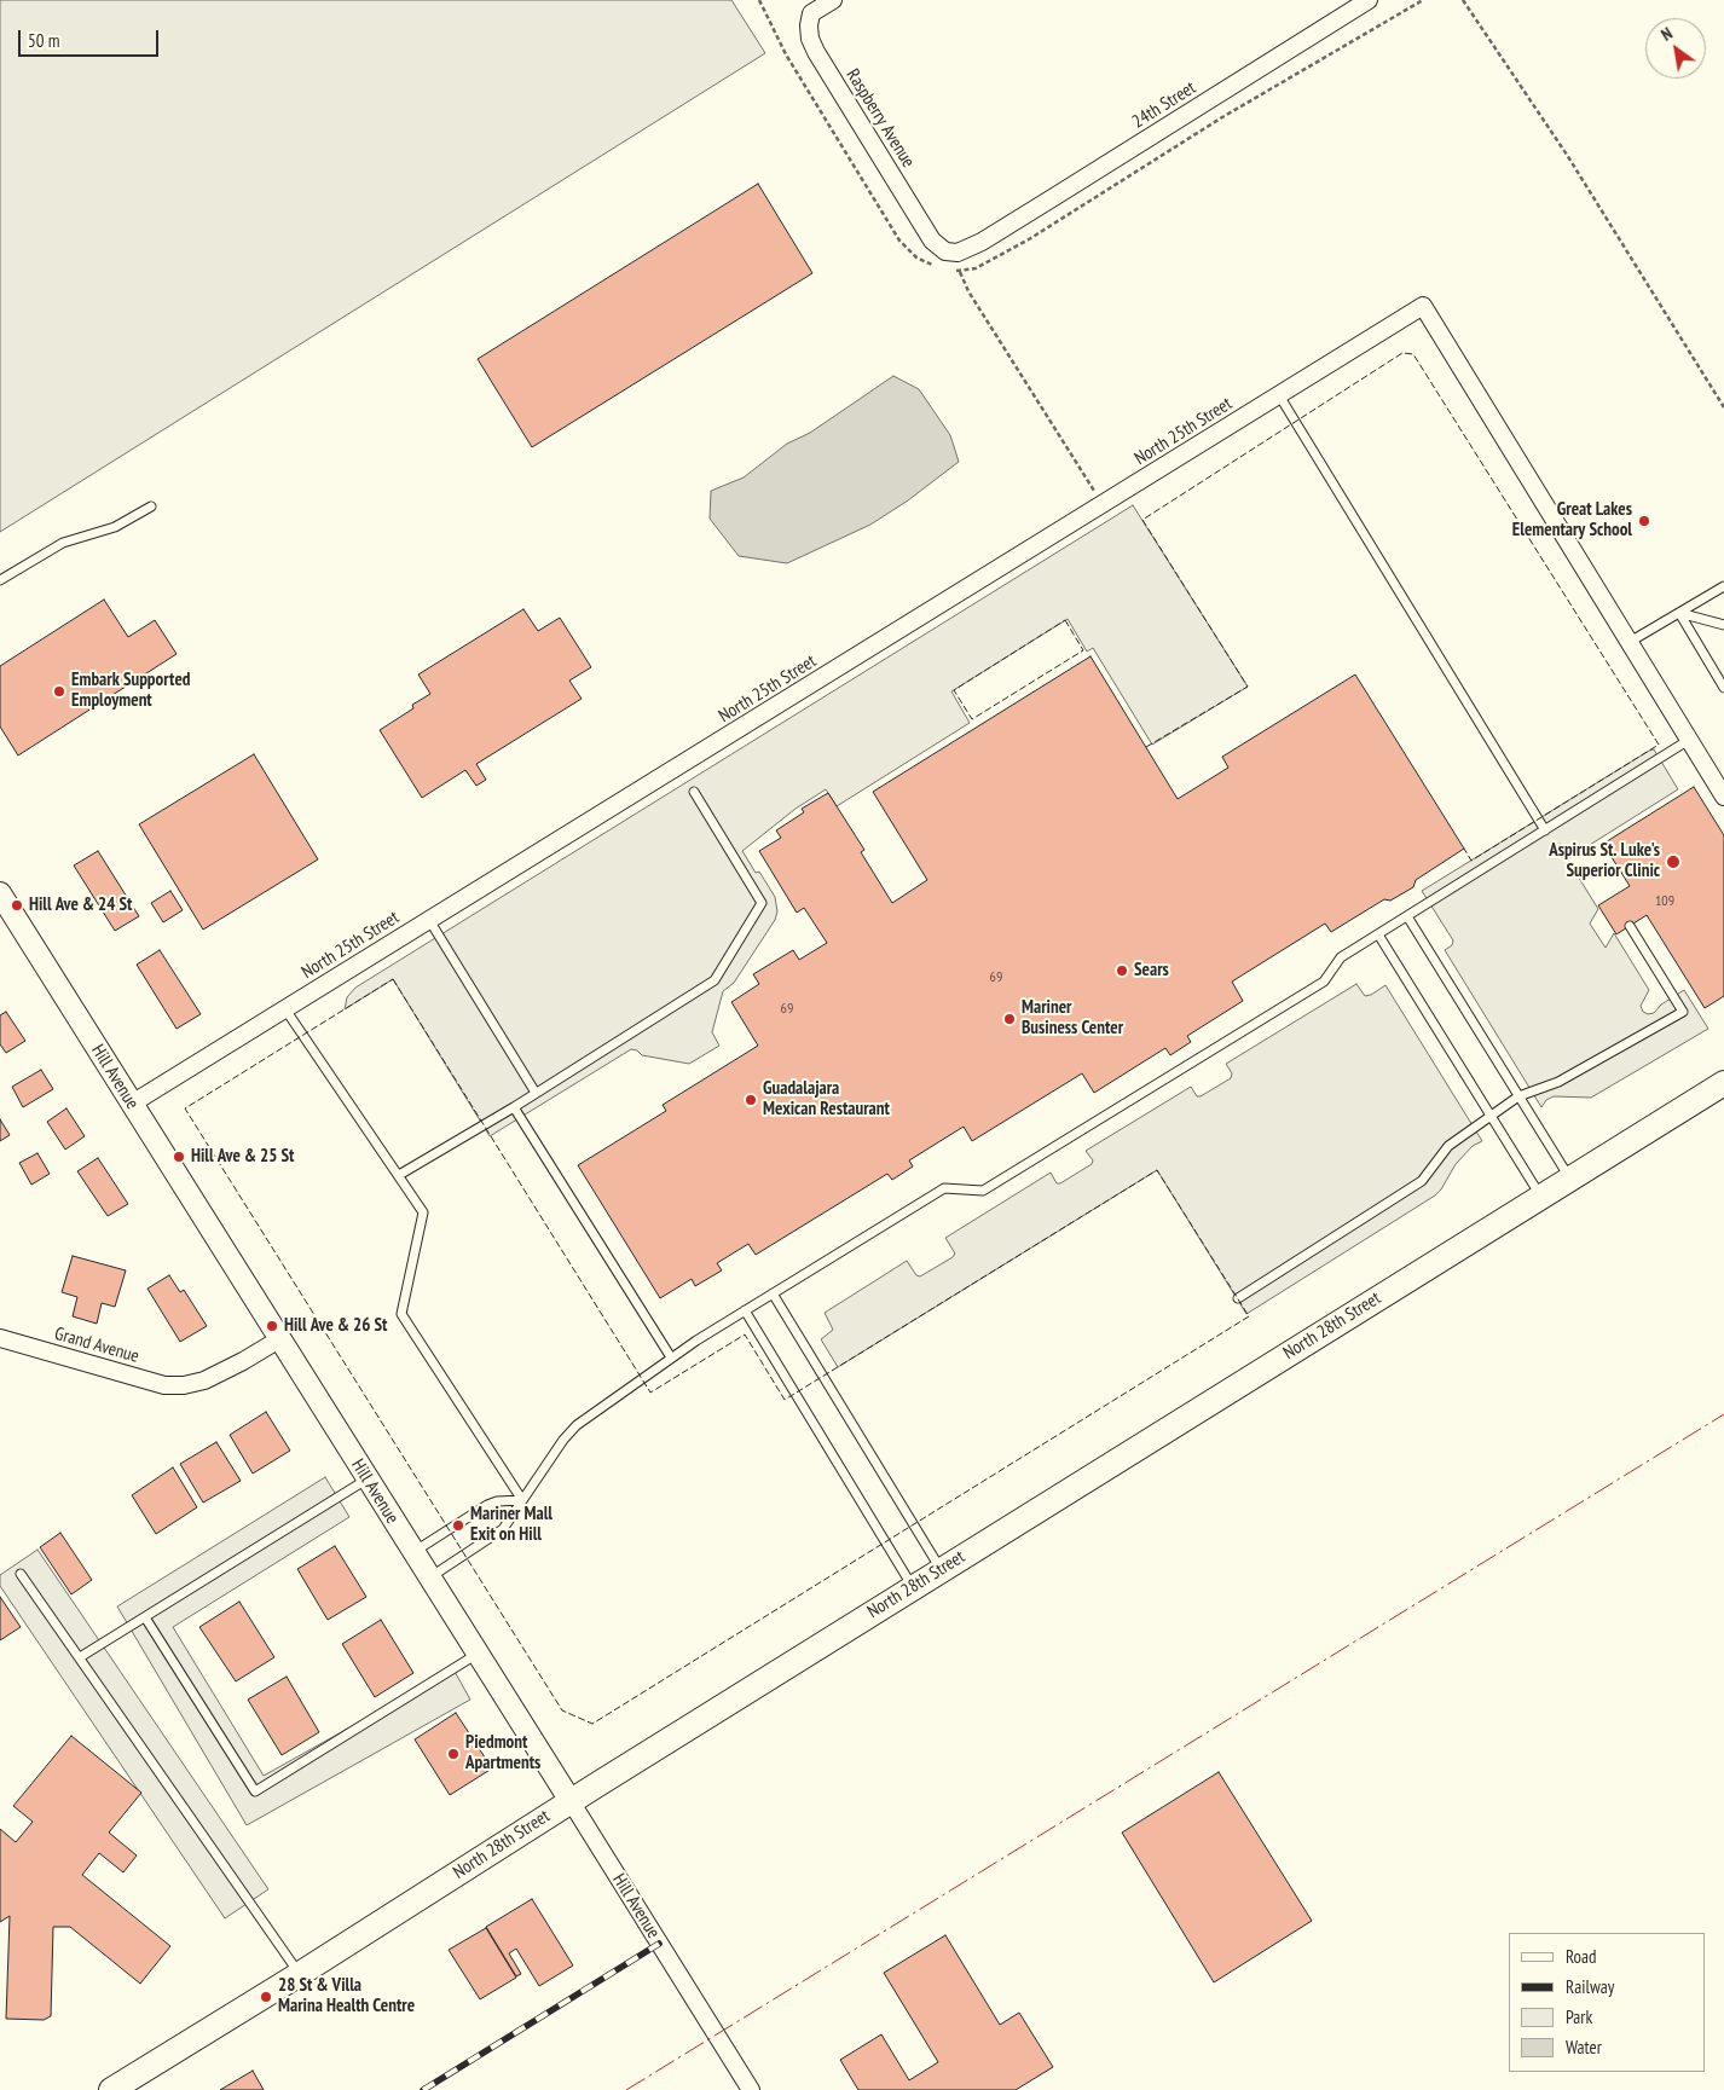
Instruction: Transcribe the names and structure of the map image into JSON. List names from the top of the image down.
{
  "streets": {
    "main road": ["North 28th Street"],
    "street": [
      "24th Street",
      "Raspberry Avenue",
      "North 25th Street",
      "Hill Avenue",
      "Grand Avenue"
    ]
  },
  "crossings": [
    ["24th Street", "Raspberry Avenue"],
    ["North 25th Street", "Hill Avenue"],
    ["Hill Avenue", "North 28th Street"],
    ["Hill Avenue", "Grand Avenue"]
  ],
  "places": [
    "Great Lakes Elementary School",
    "Embark Supported Employment",
    "Aspirus St. Luke's Superior Clinic",
    "Hill Ave & 24 St",
    "Sears",
    "Mariner Business Center",
    "Guadalajara Mexican Restaurant",
    "Hill Ave & 25 St",
    "Hill Ave & 26 St",
    "Mariner Mall Exit on Hill",
    "Piedmont Apartments",
    "28 St & Villa Marina Health Centre"
  ],
  "house_numbers": ["109", "69", "69"],
  "legend": [
    "Road",
    "Railway",
    "Park",
    "Water"
  ],
  "scale_bar": "50 m",
  "north": "top left"
}
